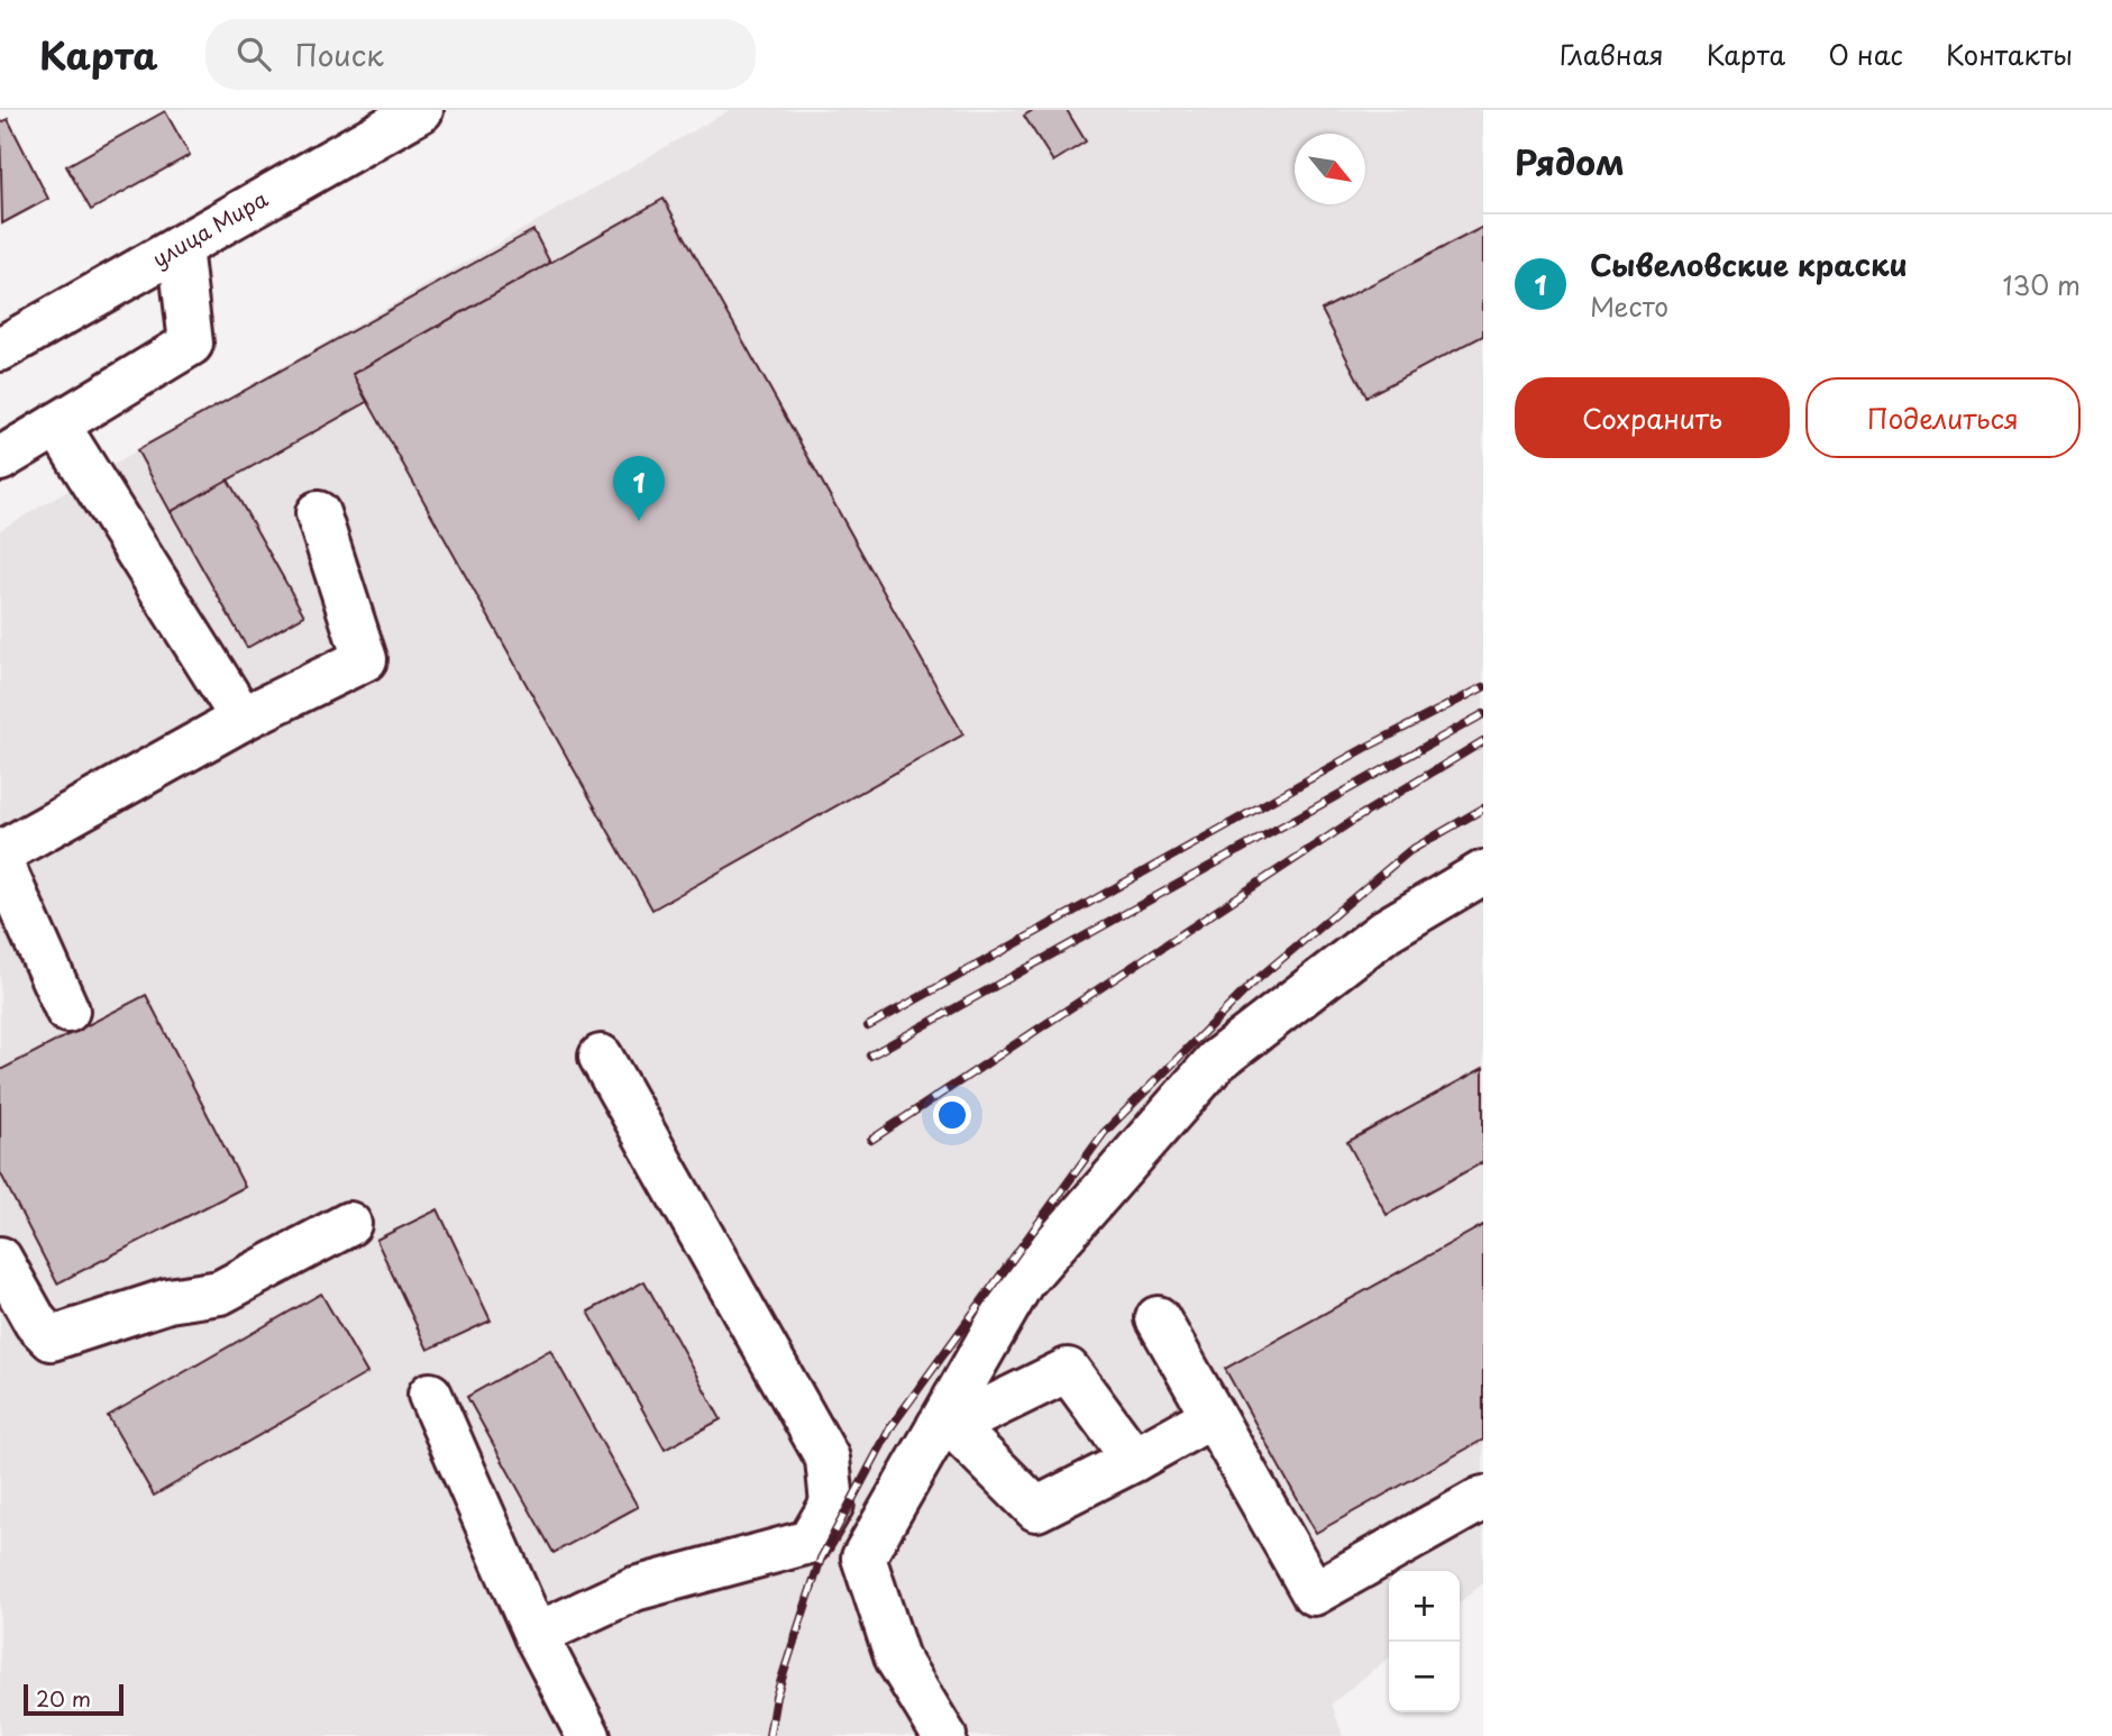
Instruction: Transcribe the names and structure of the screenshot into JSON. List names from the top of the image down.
{
  "streets": {
    "main road": ["улица Мира"]
  },
  "scale_bar": "20 m",
  "north": "bottom right",
  "page": {
    "header": "Карта",
    "search": "Поиск",
    "nav": [
      "Главная",
      "Карта",
      "О нас",
      "Контакты"
    ],
    "heading": "Рядом",
    "list": [
      {
        "mark": "1",
        "name": "Сывеловские краски",
        "note": "Место",
        "value": "130 m"
      }
    ],
    "buttons": ["Сохранить", "Поделиться"],
    "pins": "1",
    "map_buttons": ["+", "−"],
    "scale": "20 m"
  }
}
